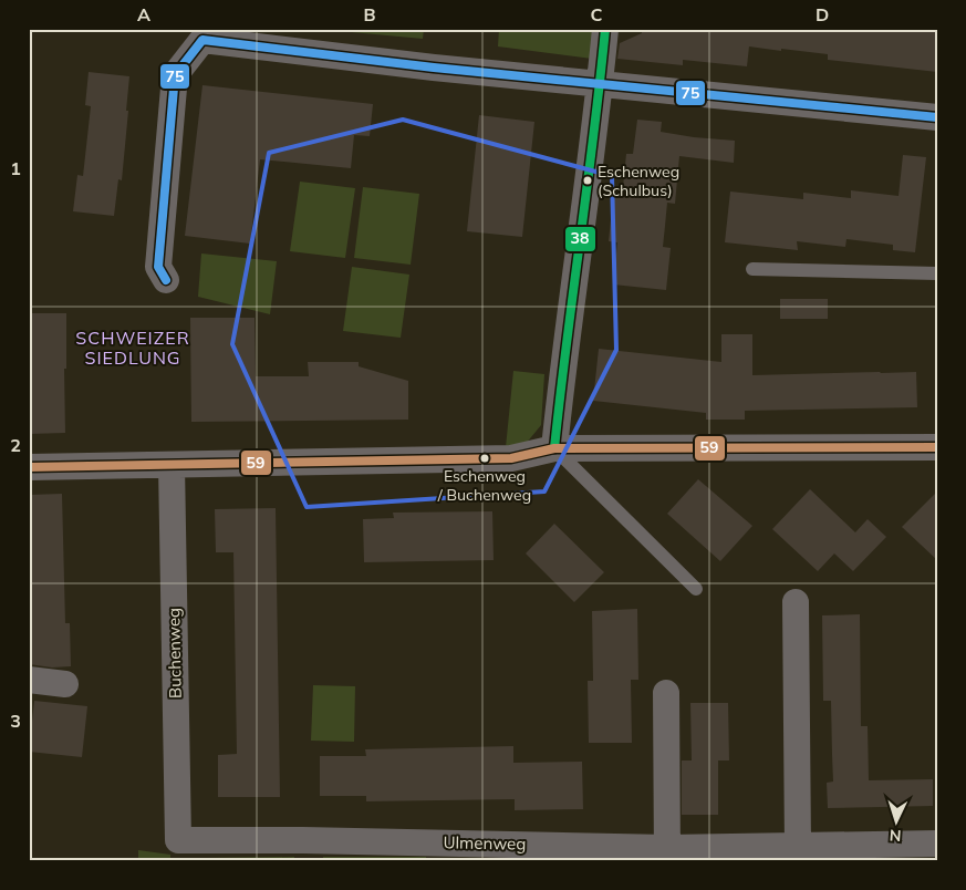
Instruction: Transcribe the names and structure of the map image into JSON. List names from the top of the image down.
{
  "streets": {
    "street": ["Buchenweg", "Ulmenweg"]
  },
  "crossings": [
    ["Buchenweg", "Ulmenweg"]
  ],
  "districts": ["SCHWEIZER SIEDLUNG"],
  "places": ["Eschenweg (Schulbus)", "Eschenweg / Buchenweg"],
  "lines": ["transit line 38", "transit line 75", "transit line 59"],
  "north": "bottom",
  "grid": {
    "columns": [
      "A",
      "B",
      "C",
      "D"
    ],
    "rows": ["1", "2", "3"]
  }
}
